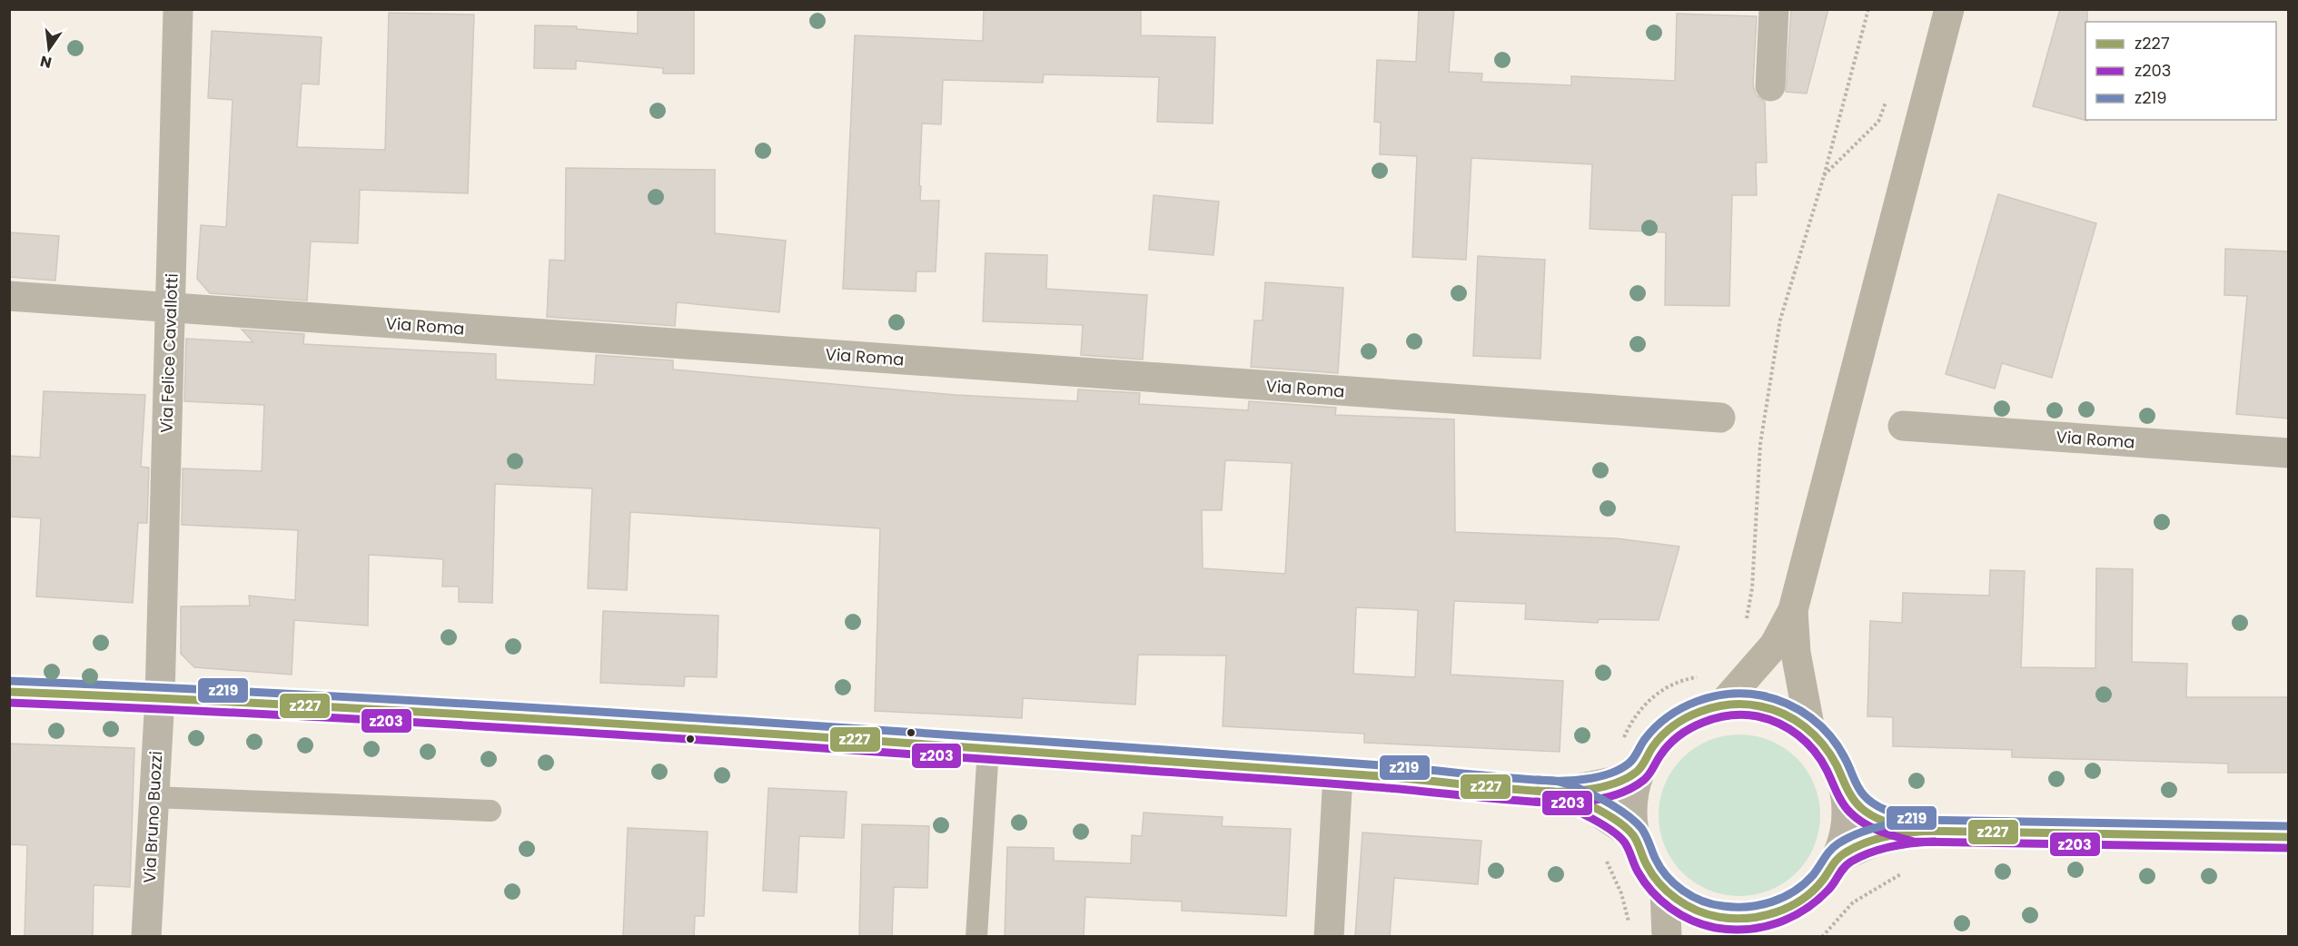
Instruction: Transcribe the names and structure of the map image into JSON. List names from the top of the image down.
{
  "streets": {
    "street": ["Via Roma", "Via Felice Cavallotti", "Via Bruno Buozzi"]
  },
  "crossings": [
    ["Via Roma", "Via Felice Cavallotti"],
    ["Via Felice Cavallotti", "Via Bruno Buozzi"]
  ],
  "lines": ["transit line z219", "transit line z227", "transit line z203"],
  "legend": ["z227", "z203", "z219"],
  "north": "bottom"
}
